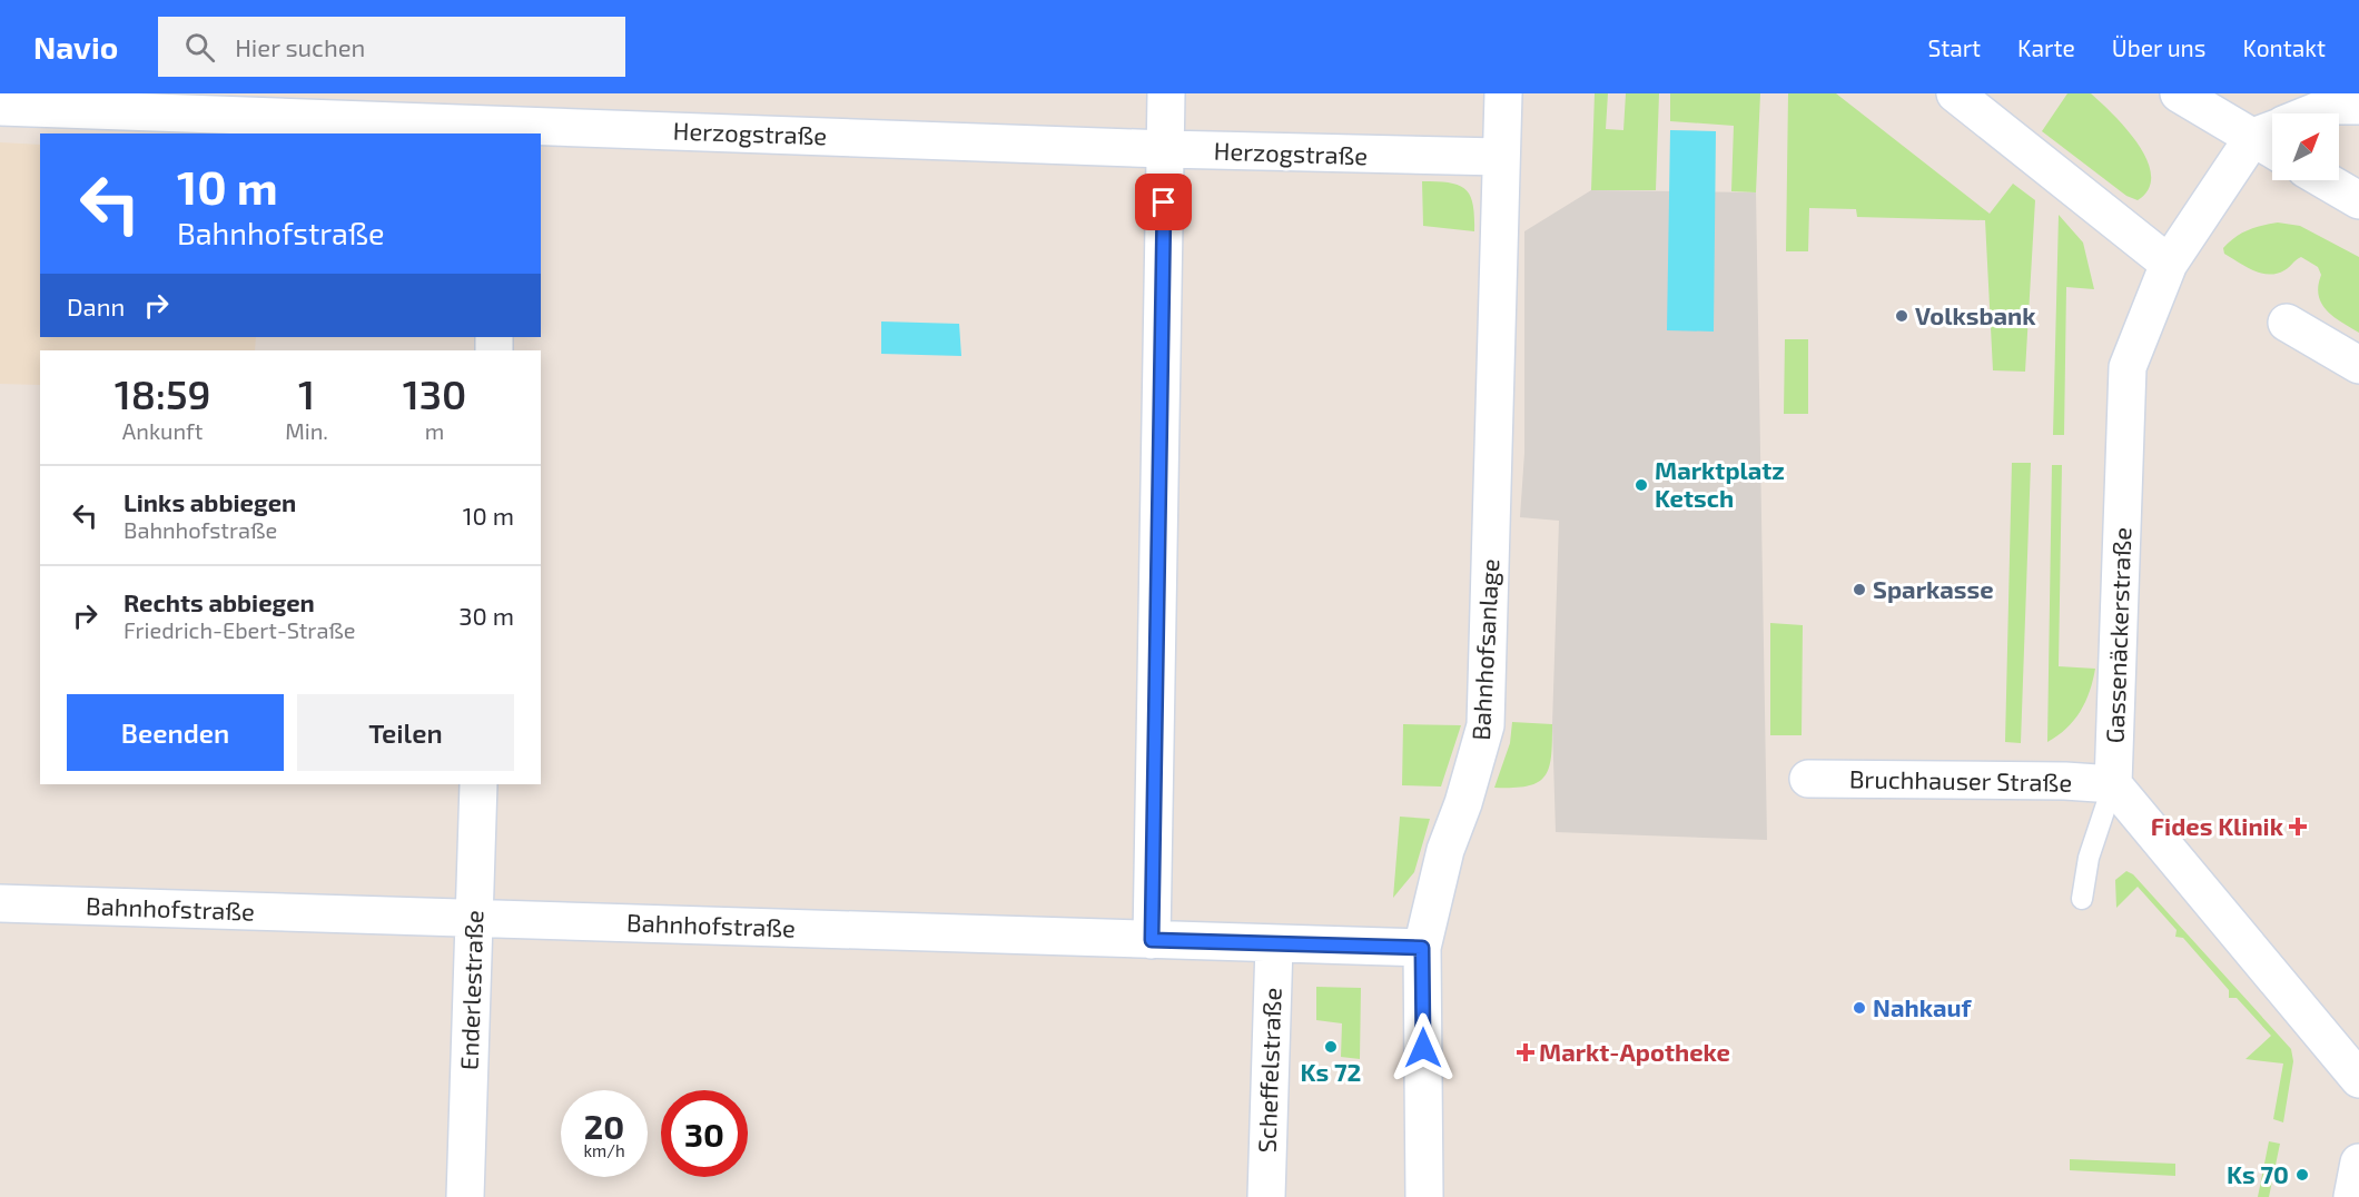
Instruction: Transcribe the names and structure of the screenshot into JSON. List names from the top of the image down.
{
  "streets": {
    "street": [
      "Herzogstraße",
      "Gassenäckerstraße",
      "Bahnhofsanlage",
      "Bruchhauser Straße",
      "Bahnhofstraße",
      "Enderlestraße",
      "Scheffelstraße"
    ]
  },
  "crossings": [
    ["Herzogstraße", "Bahnhofsanlage"],
    ["Gassenäckerstraße", "Bruchhauser Straße"],
    ["Bahnhofsanlage", "Bahnhofstraße"],
    ["Bahnhofstraße", "Enderlestraße"],
    ["Bahnhofstraße", "Scheffelstraße"]
  ],
  "places": {
    "other": [
      "Volksbank",
      "Marktplatz Ketsch",
      "Sparkasse",
      "Nahkauf",
      "Ks 72",
      "Ks 70"
    ],
    "health": ["Fides Klinik", "Markt-Apotheke"]
  },
  "north": "top right",
  "page": {
    "header": "Navio",
    "search": "Hier suchen",
    "nav": [
      "Start",
      "Karte",
      "Über uns",
      "Kontakt"
    ],
    "turn": ["10 m", "Bahnhofstraße"],
    "then": "Dann",
    "eta": [
      "18:59",
      "Ankunft",
      "1",
      "Min.",
      "130",
      "m"
    ],
    "list": [
      {
        "name": "Links abbiegen",
        "note": "Bahnhofstraße",
        "value": "10 m"
      },
      {
        "name": "Rechts abbiegen",
        "note": "Friedrich-Ebert-Straße",
        "value": "30 m"
      }
    ],
    "buttons": ["Beenden", "Teilen"],
    "speed": "20 km/h",
    "limit": "30"
  }
}
